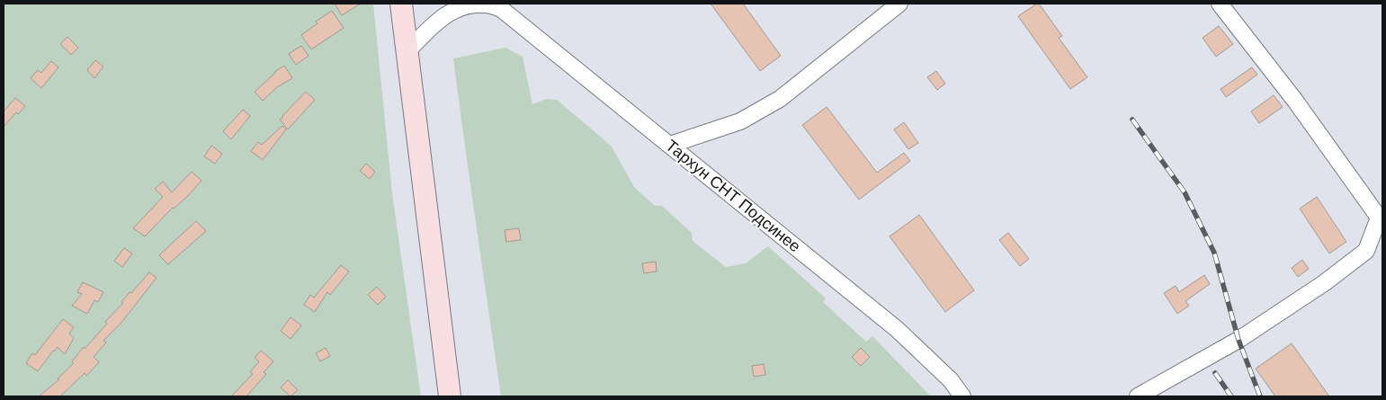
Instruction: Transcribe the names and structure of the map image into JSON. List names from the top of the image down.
{
  "streets": {
    "street": ["Тархун СНТ Подсинее"]
  }
}
